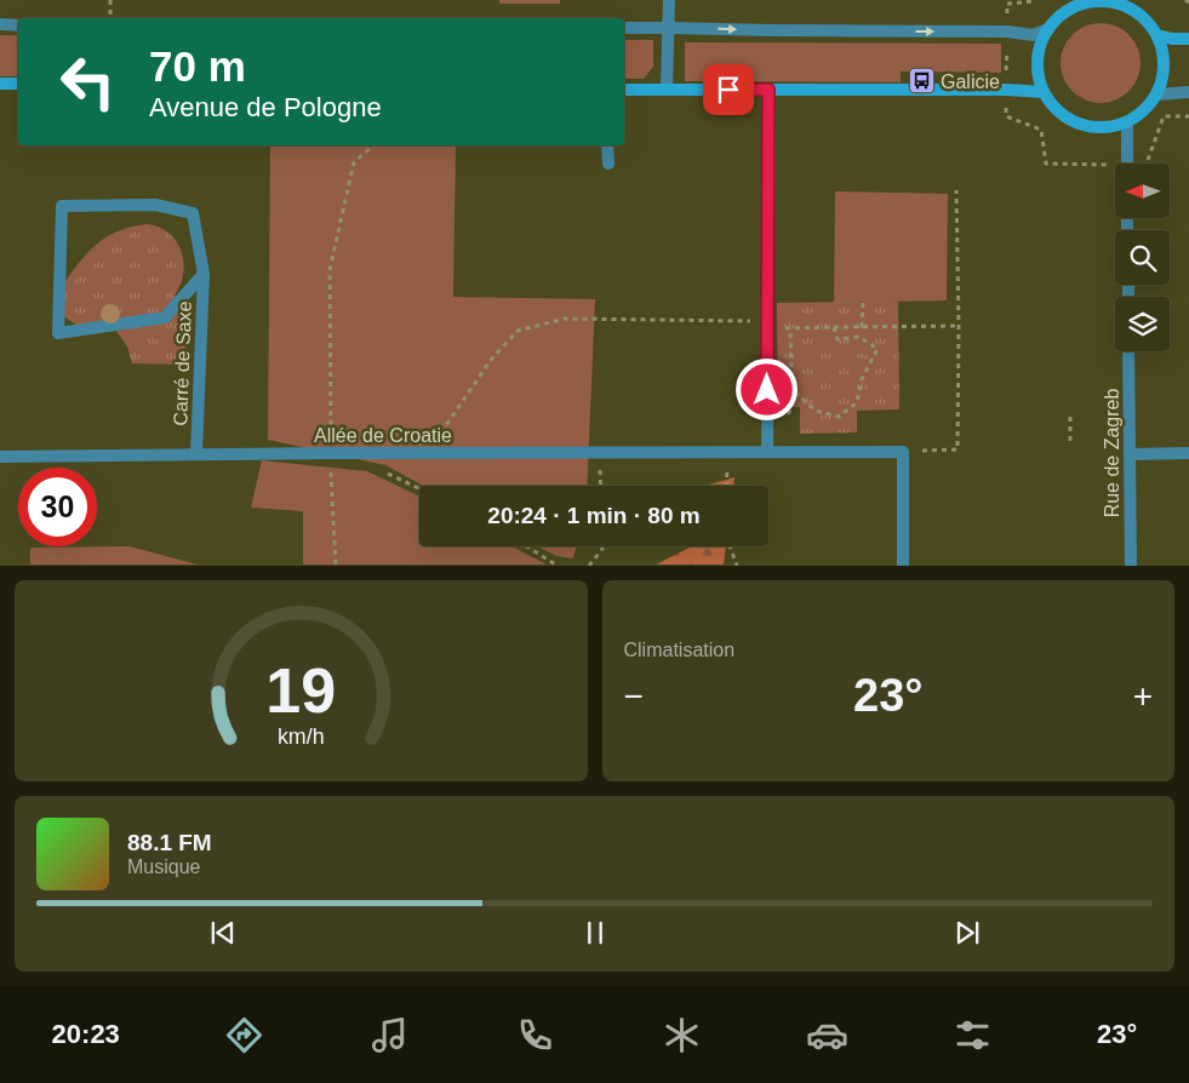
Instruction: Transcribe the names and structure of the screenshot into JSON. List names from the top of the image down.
{
  "streets": {
    "street": ["Carré de Saxe", "Allée de Croatie", "Rue de Zagreb"]
  },
  "crossings": [
    ["Carré de Saxe", "Allée de Croatie"]
  ],
  "places": {
    "bus stop": ["Galicie"]
  },
  "north": "left",
  "page": {
    "turn": ["70 m", "Avenue de Pologne"],
    "limit": "30",
    "trip": "20:24 · 1 min · 80 m",
    "tile": "Climatisation",
    "heat": ["−", "23°", "+"],
    "song": ["88.1 FM", "Musique"],
    "tabs": ["20:23", "23°"],
    "gauge": ["19", "km/h"]
  }
}
